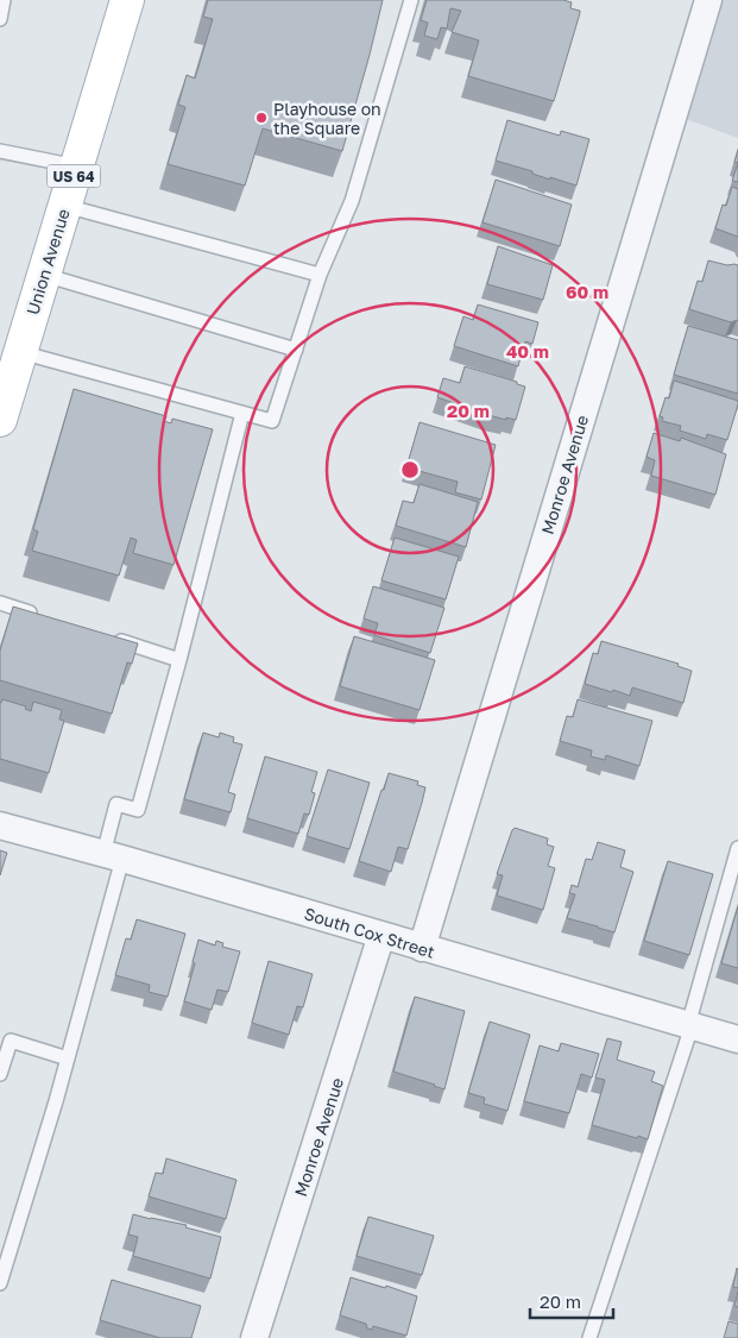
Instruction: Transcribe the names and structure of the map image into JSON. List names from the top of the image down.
{
  "streets": {
    "main road": ["US 64", "Union Avenue"],
    "street": ["Monroe Avenue", "South Cox Street"]
  },
  "crossings": [
    ["Monroe Avenue", "South Cox Street"]
  ],
  "places": ["Playhouse on the Square"],
  "scale_bar": "20 m",
  "rings": ["60 m", "40 m", "20 m"]
}
